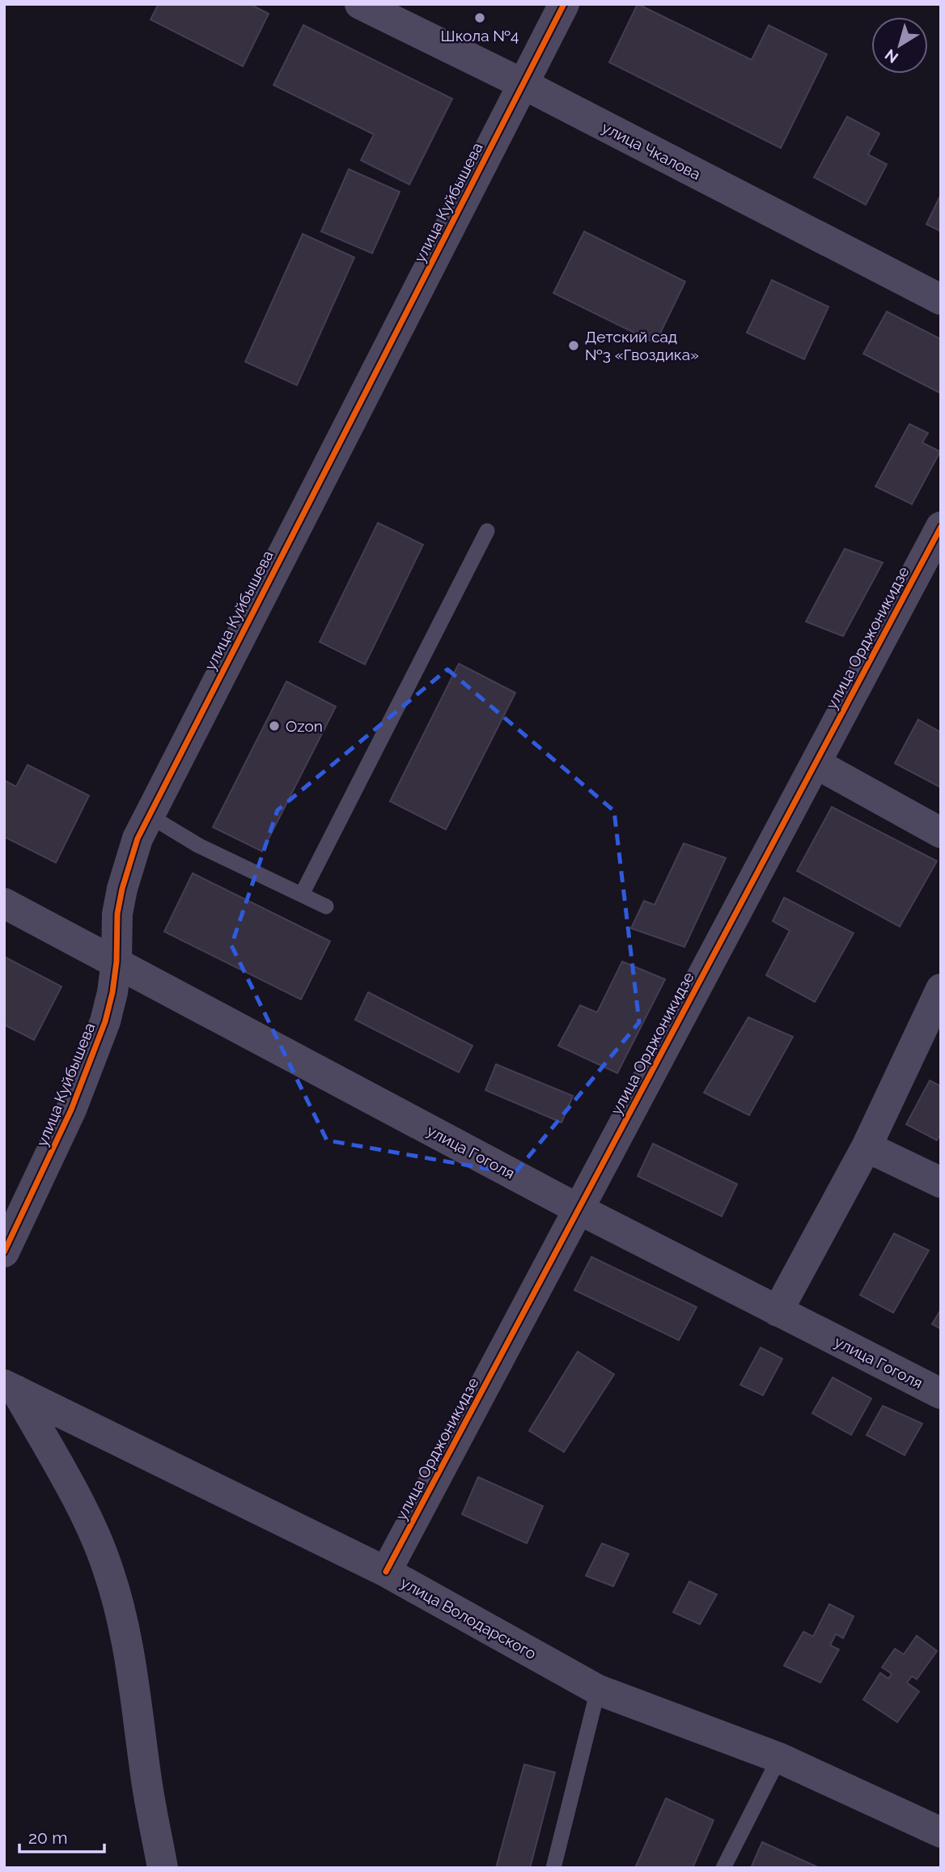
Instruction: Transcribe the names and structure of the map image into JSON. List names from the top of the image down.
{
  "streets": {
    "street": [
      "улица Чкалова",
      "улица Куйбышева",
      "улица Орджоникидзе",
      "улица Гоголя",
      "улица Володарского"
    ]
  },
  "crossings": [
    ["улица Чкалова", "улица Куйбышева"],
    ["улица Куйбышева", "улица Гоголя"],
    ["улица Орджоникидзе", "улица Гоголя"],
    ["улица Орджоникидзе", "улица Володарского"]
  ],
  "places": ["Школа №4", "Детский сад №3 «Гвоздика»", "Ozon"],
  "scale_bar": "20 m",
  "north": "bottom left"
}
